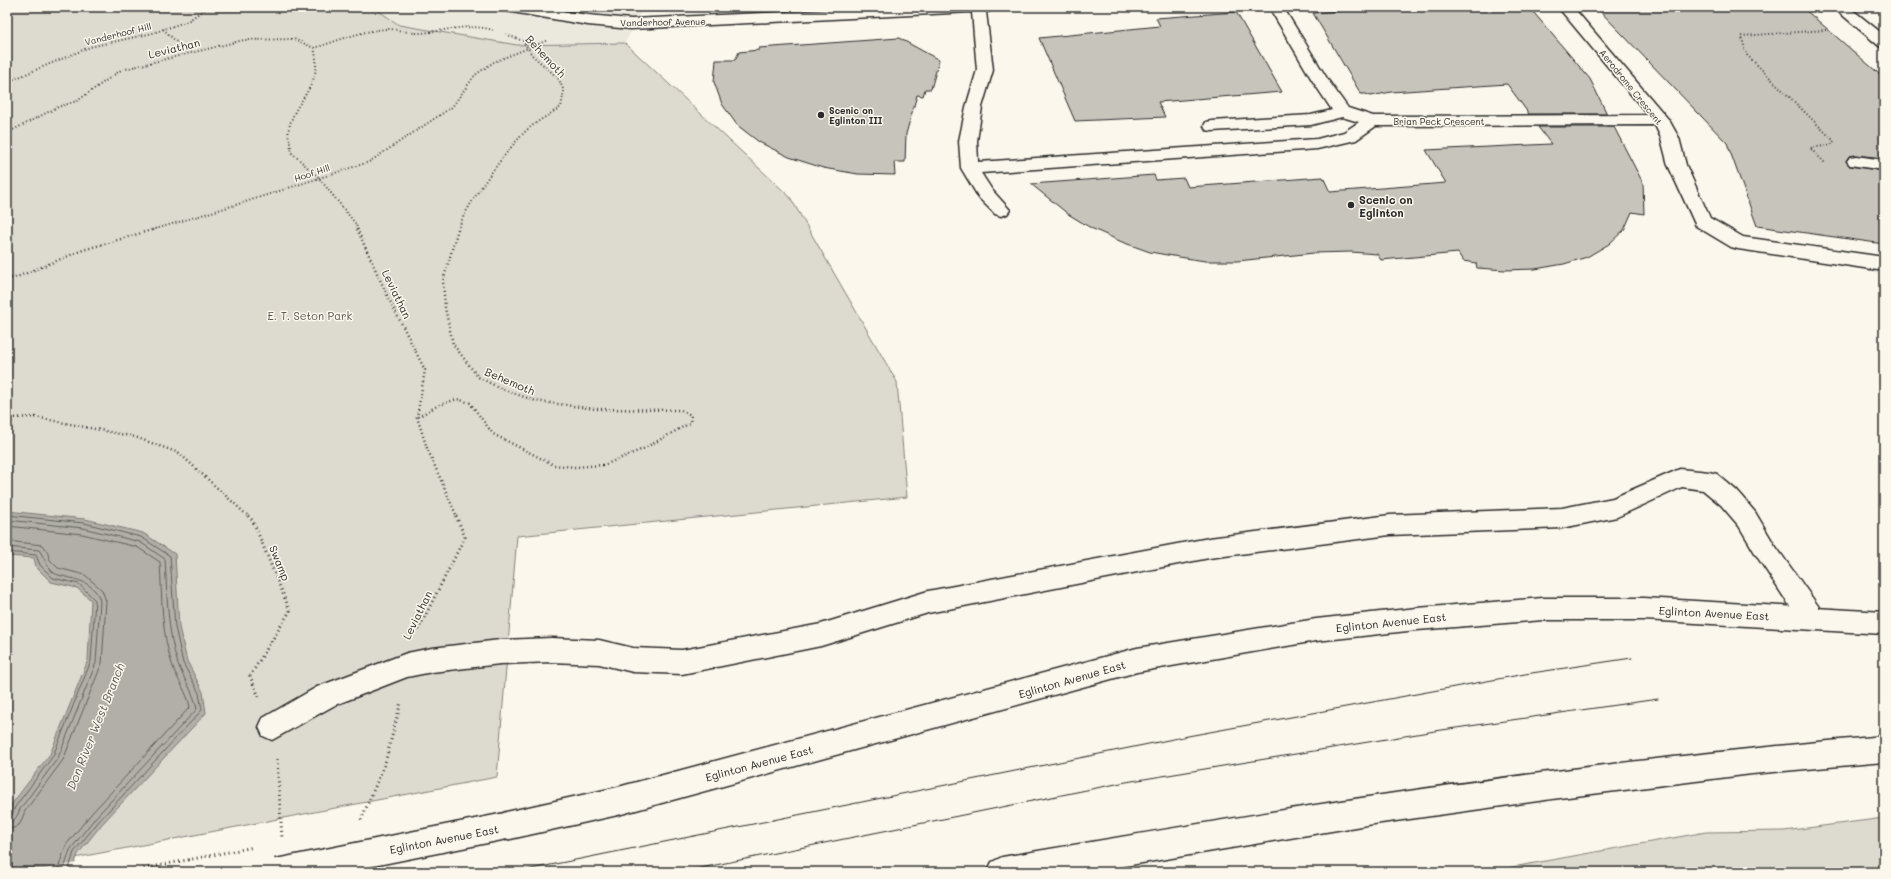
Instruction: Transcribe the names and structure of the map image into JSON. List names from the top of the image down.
{
  "streets": {
    "street": [
      "Vanderhoof Avenue",
      "Aerodrome Crescent",
      "Brian Peck Crescent",
      "Eglinton Avenue East"
    ],
    "path": [
      "Vanderhoof Hill",
      "Leviathan",
      "Behemoth",
      "Hoof Hill",
      "Swamp"
    ]
  },
  "crossings": [
    ["Vanderhoof Avenue", "Hoof Hill"],
    ["Leviathan", "Behemoth"],
    ["Leviathan", "Hoof Hill"],
    ["Behemoth", "Hoof Hill"],
    ["Aerodrome Crescent", "Brian Peck Crescent"]
  ],
  "water": ["Don River West Branch"],
  "parks": ["E. T. Seton Park"],
  "places": ["Scenic on Eglinton III", "Scenic on Eglinton"]
}
